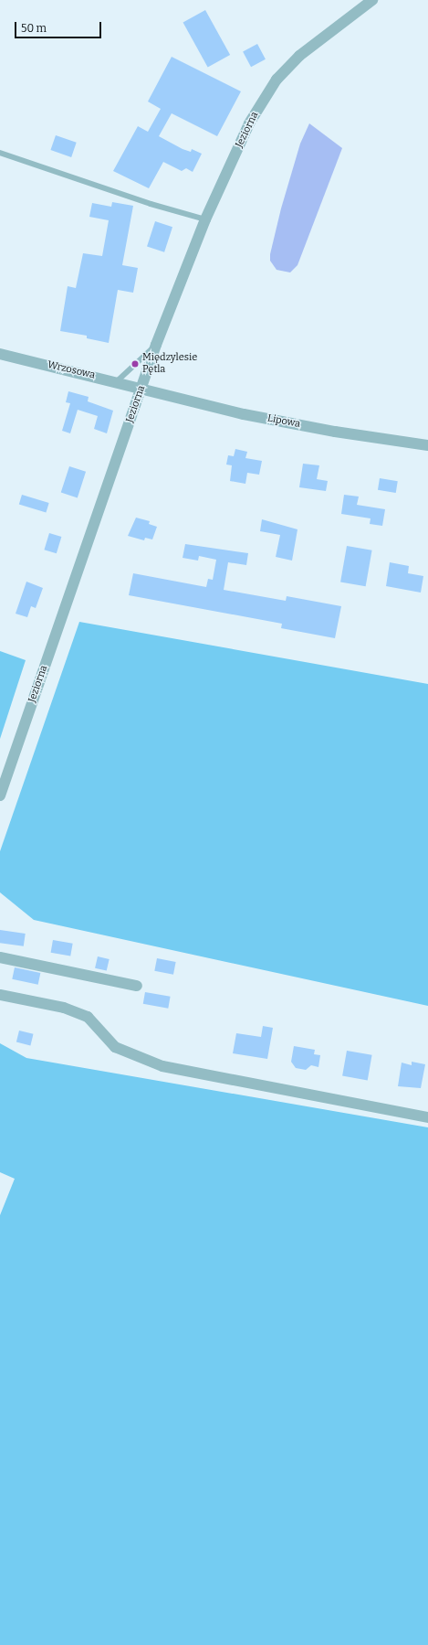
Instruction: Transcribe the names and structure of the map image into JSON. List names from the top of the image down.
{
  "streets": {
    "street": ["Jeziorna", "Wrzosowa", "Lipowa"]
  },
  "crossings": [
    ["Jeziorna", "Wrzosowa"],
    ["Jeziorna", "Lipowa"],
    ["Wrzosowa", "Lipowa"]
  ],
  "places": ["Międzylesie Pętla"],
  "scale_bar": "50 m"
}
